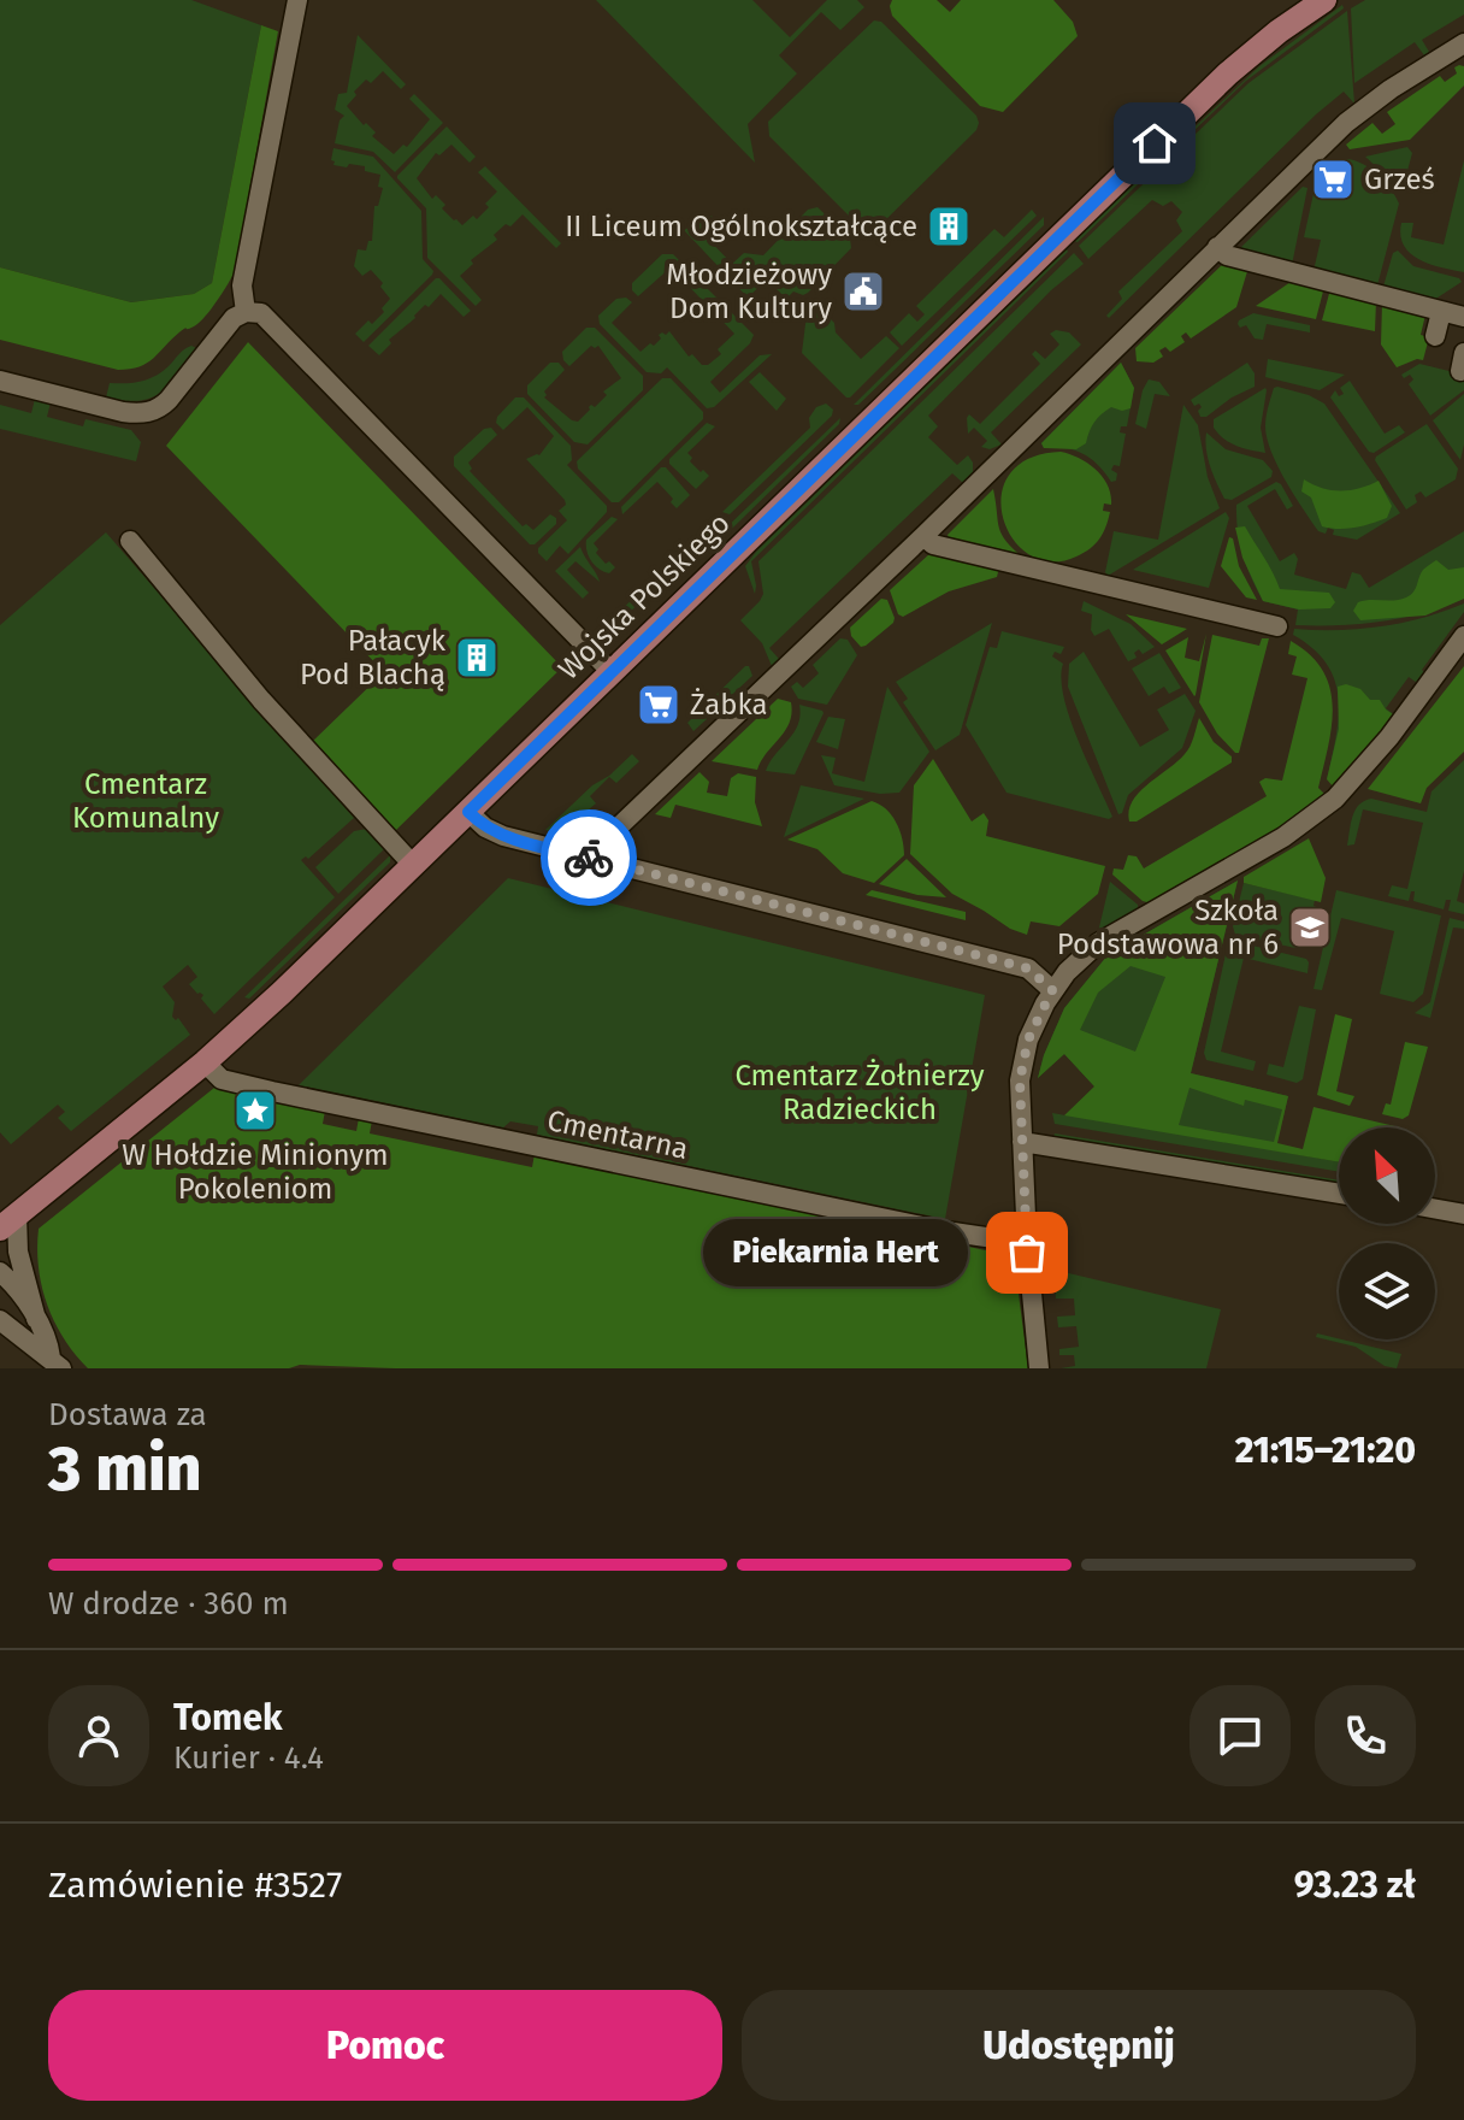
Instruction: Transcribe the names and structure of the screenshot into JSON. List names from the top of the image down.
{
  "streets": {
    "main road": ["Wojska Polskiego"],
    "street": ["Cmentarna"]
  },
  "crossings": [
    ["Wojska Polskiego", "Cmentarna"]
  ],
  "parks": ["Cmentarz Komunalny", "Cmentarz Żołnierzy Radzieckich"],
  "places": {
    "supermarket": ["Grześ", "Żabka"],
    "building": ["II Liceum Ogólnokształcące", "Pałacyk Pod Blachą"],
    "public building": ["Młodzieżowy Dom Kultury"],
    "school or university": ["Szkoła Podstawowa nr 6"],
    "place": ["W Hołdzie Minionym Pokoleniom"],
    "other": ["Piekarnia Hert"]
  },
  "north": "top left",
  "page": {
    "bubble": "Piekarnia Hert",
    "heading": ["3 min", "Dostawa za", "21:15–21:20"],
    "panel": [
      "Tomek",
      "Kurier · 4.4",
      "Zamówienie #3527",
      "93.23 zł"
    ],
    "bar": "W drodze · 360 m",
    "buttons": ["Pomoc", "Udostępnij"]
  }
}
